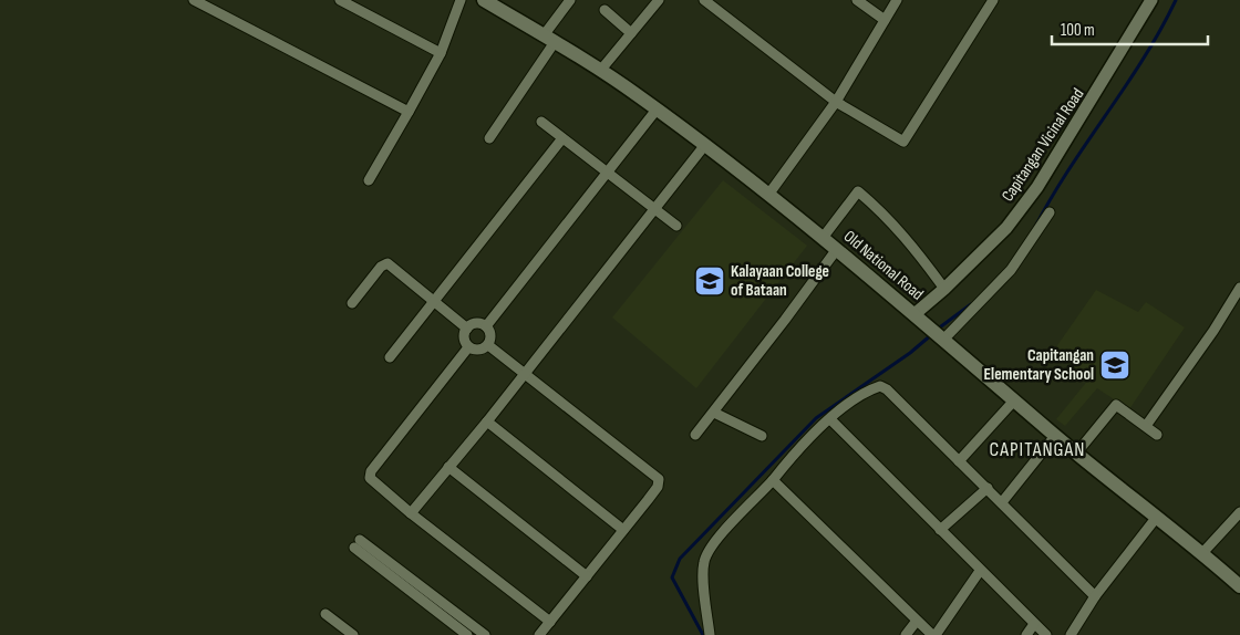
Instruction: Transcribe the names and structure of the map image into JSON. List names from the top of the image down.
{
  "streets": {
    "main road": ["Old National Road"],
    "street": ["Capitangan Vicinal Road"]
  },
  "crossings": [
    ["Capitangan Vicinal Road", "Old National Road"]
  ],
  "districts": ["CAPITANGAN"],
  "places": {
    "school or university": ["Kalayaan College of Bataan", "Capitangan Elementary School"]
  },
  "scale_bar": "100 m"
}
